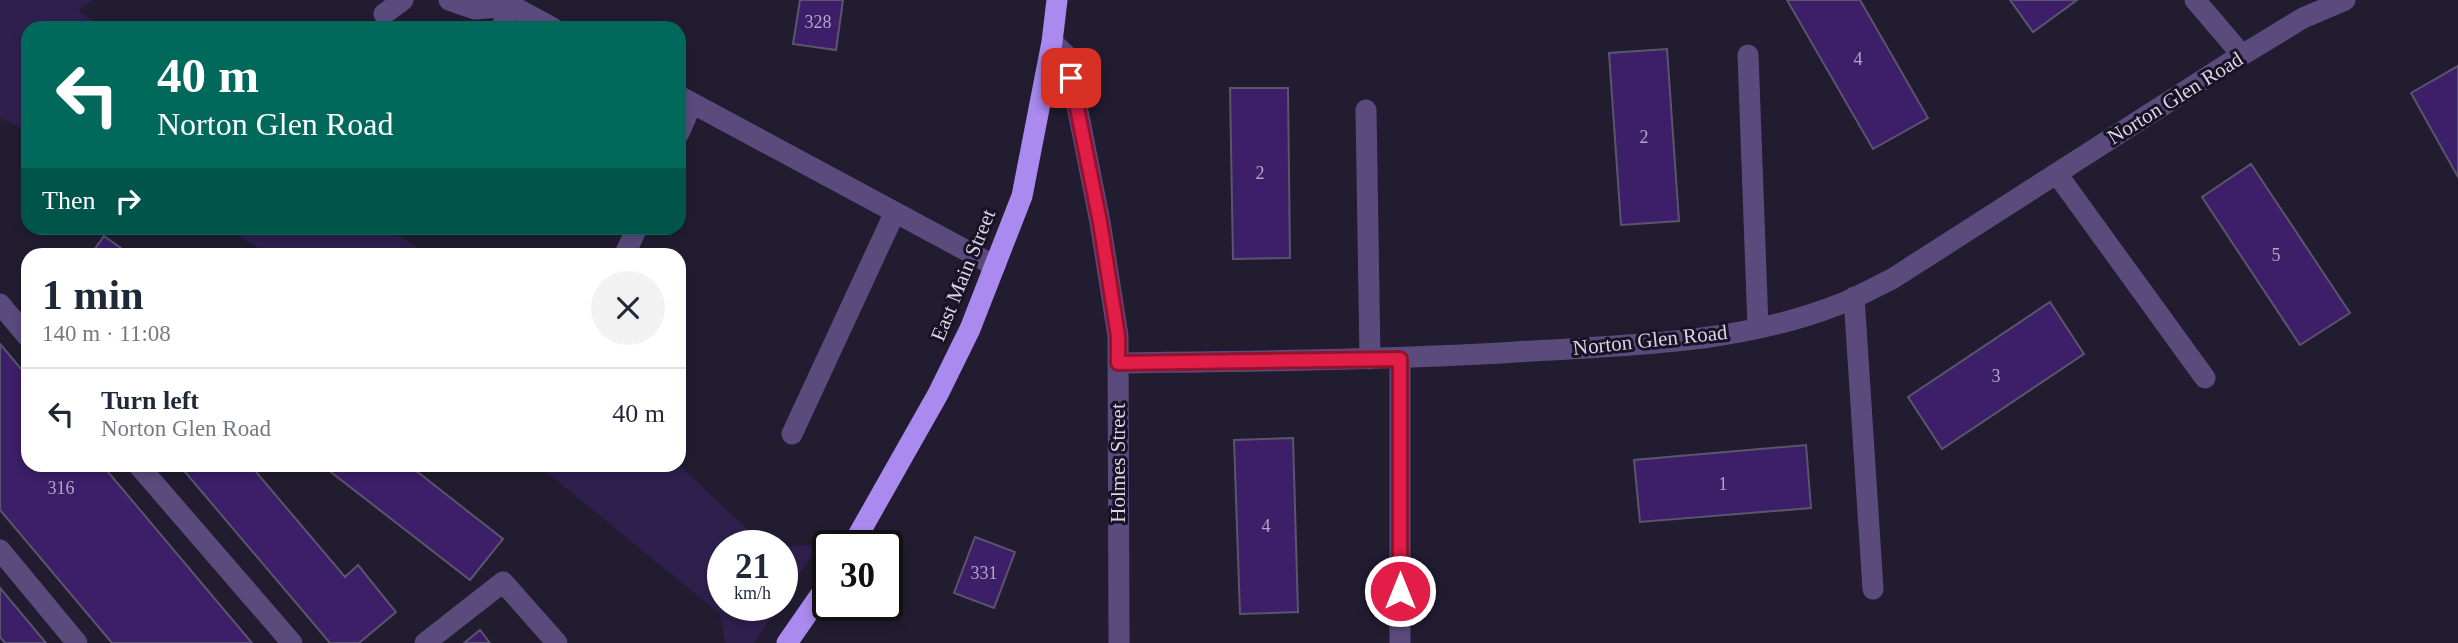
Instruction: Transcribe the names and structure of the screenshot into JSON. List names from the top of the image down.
{
  "streets": {
    "highway": ["East Main Street"],
    "street": ["Norton Glen Road", "Holmes Street"]
  },
  "crossings": [
    ["Norton Glen Road", "Holmes Street"],
    ["East Main Street", "Holmes Street"]
  ],
  "house_numbers": [
    "328",
    "4",
    "2",
    "2",
    "5",
    "3",
    "1",
    "316",
    "4",
    "331"
  ],
  "page": {
    "turn": ["40 m", "Norton Glen Road"],
    "then": "Then",
    "heading": ["1 min", "140 m · 11:08"],
    "list": [
      {
        "name": "Turn left",
        "note": "Norton Glen Road",
        "value": "40 m"
      }
    ],
    "speed": "21 km/h",
    "limit": "30"
  }
}
